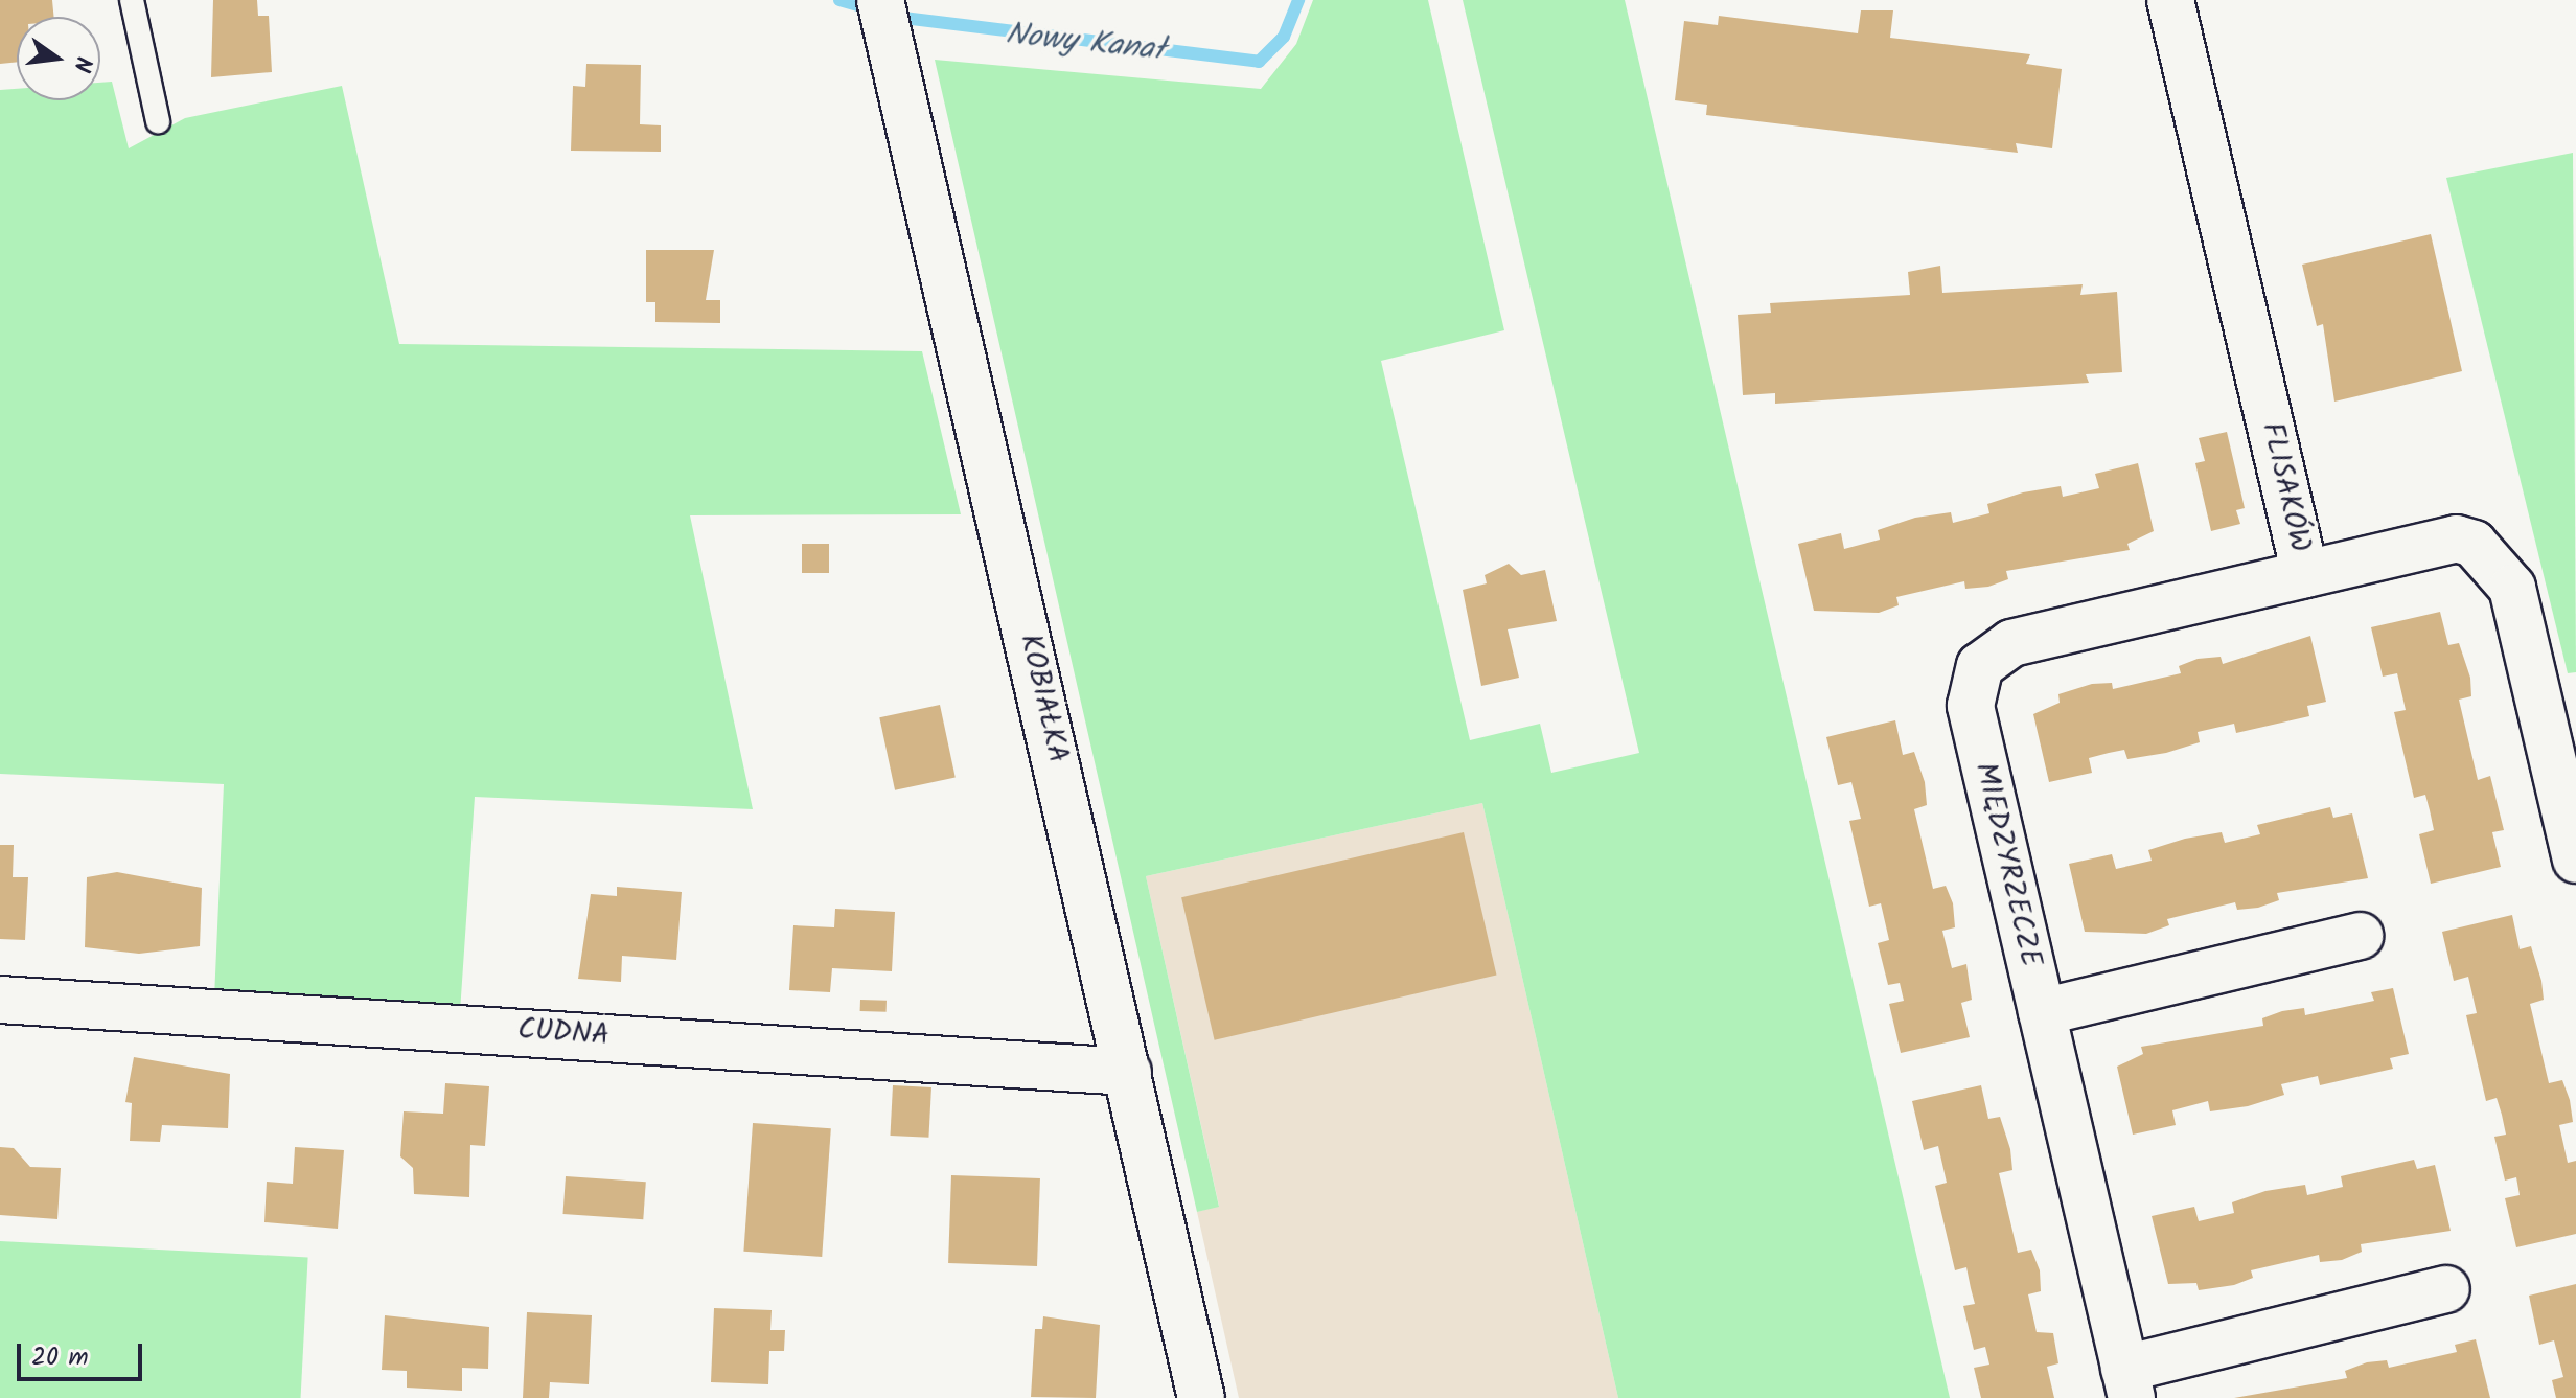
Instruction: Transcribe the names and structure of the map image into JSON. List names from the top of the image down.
{
  "streets": {
    "street": [
      "FLISAKÓW",
      "KOBIAŁKA",
      "MIĘDZYRZECZE",
      "CUDNA"
    ]
  },
  "crossings": [
    ["FLISAKÓW", "MIĘDZYRZECZE"],
    ["KOBIAŁKA", "CUDNA"]
  ],
  "water": ["Nowy Kanał"],
  "scale_bar": "20 m",
  "north": "right"
}
